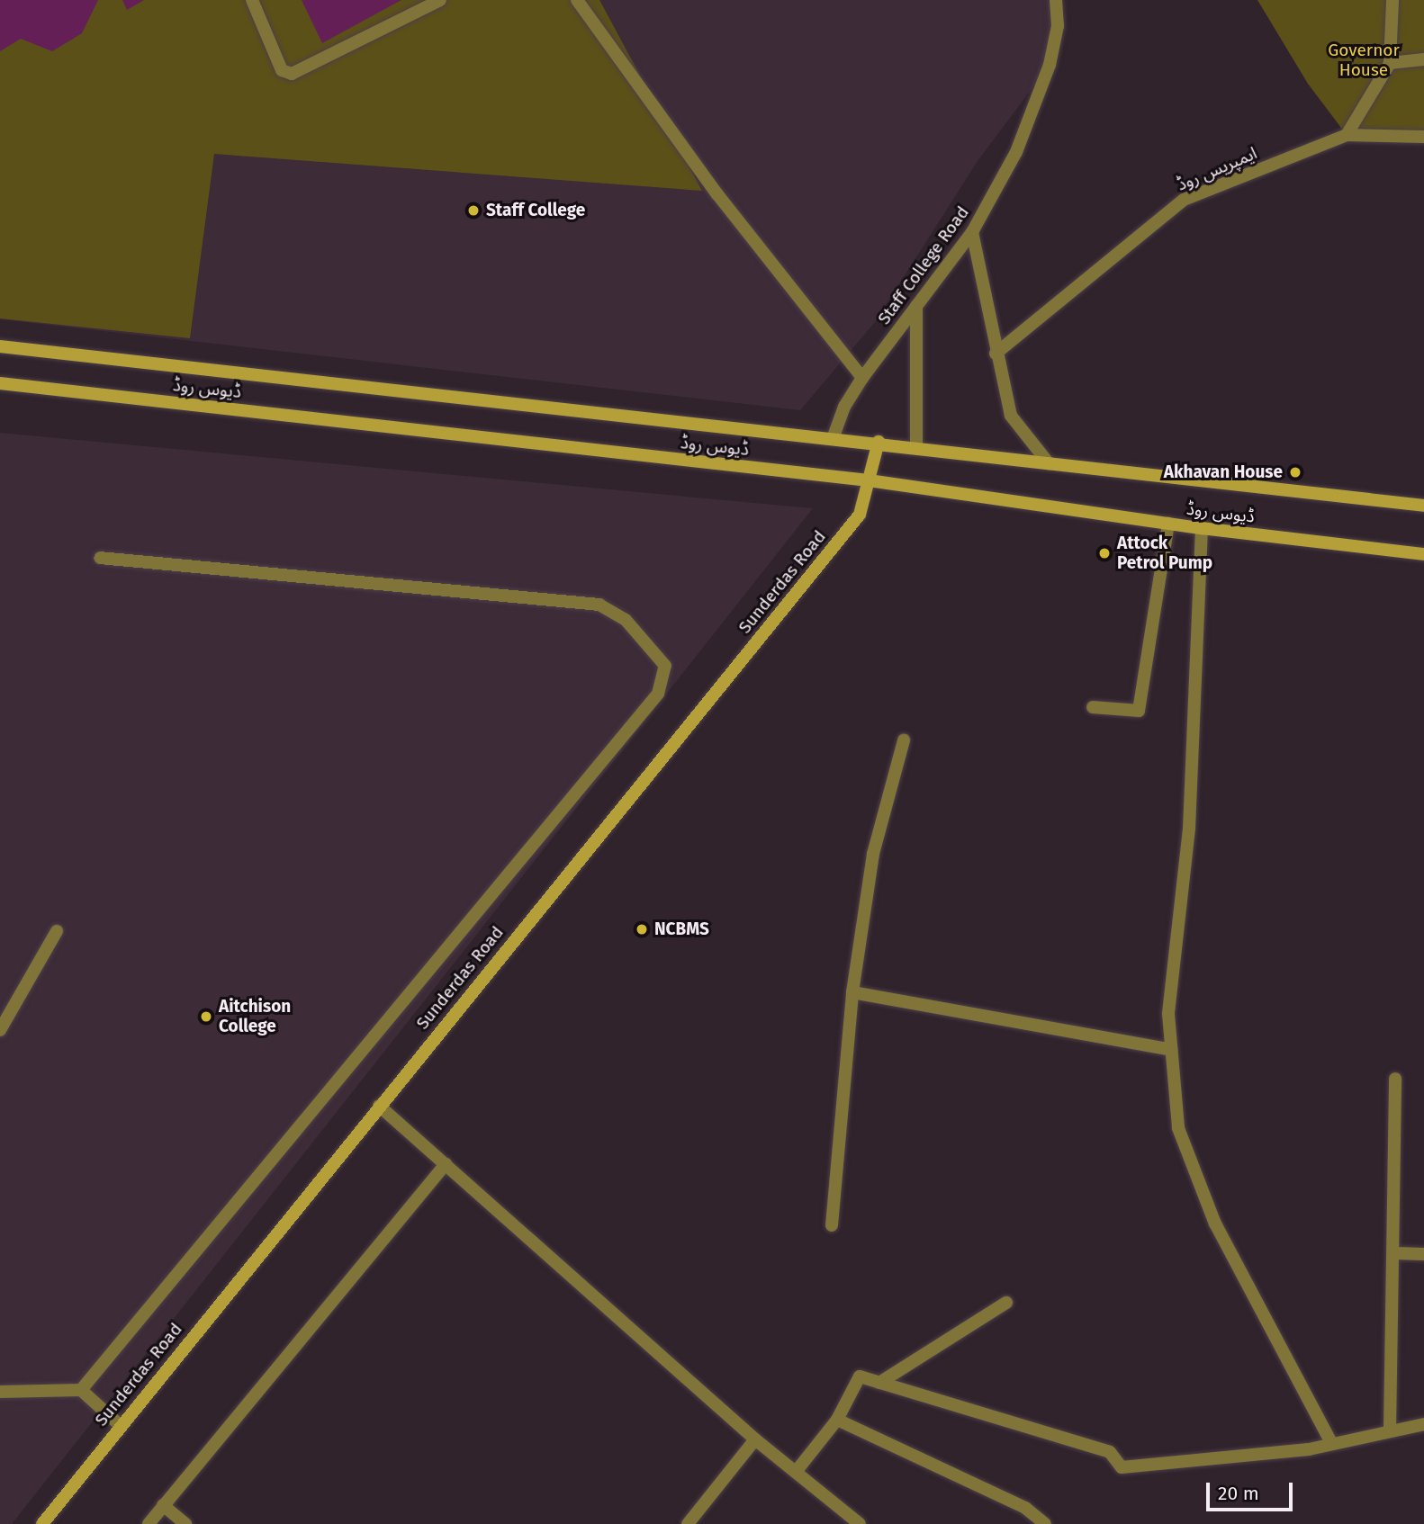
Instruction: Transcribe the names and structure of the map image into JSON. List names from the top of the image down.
{
  "streets": {
    "main road": ["ڈیوس روڈ", "Sunderdas Road"],
    "street": ["ایمپریس روڈ", "Staff College Road"]
  },
  "crossings": [
    ["Staff College Road", "ڈیوس روڈ"],
    ["ڈیوس روڈ", "Sunderdas Road"]
  ],
  "parks": ["Governor House"],
  "places": [
    "Staff College",
    "Akhavan House",
    "Attock Petrol Pump",
    "NCBMS",
    "Aitchison College"
  ],
  "scale_bar": "20 m"
}
